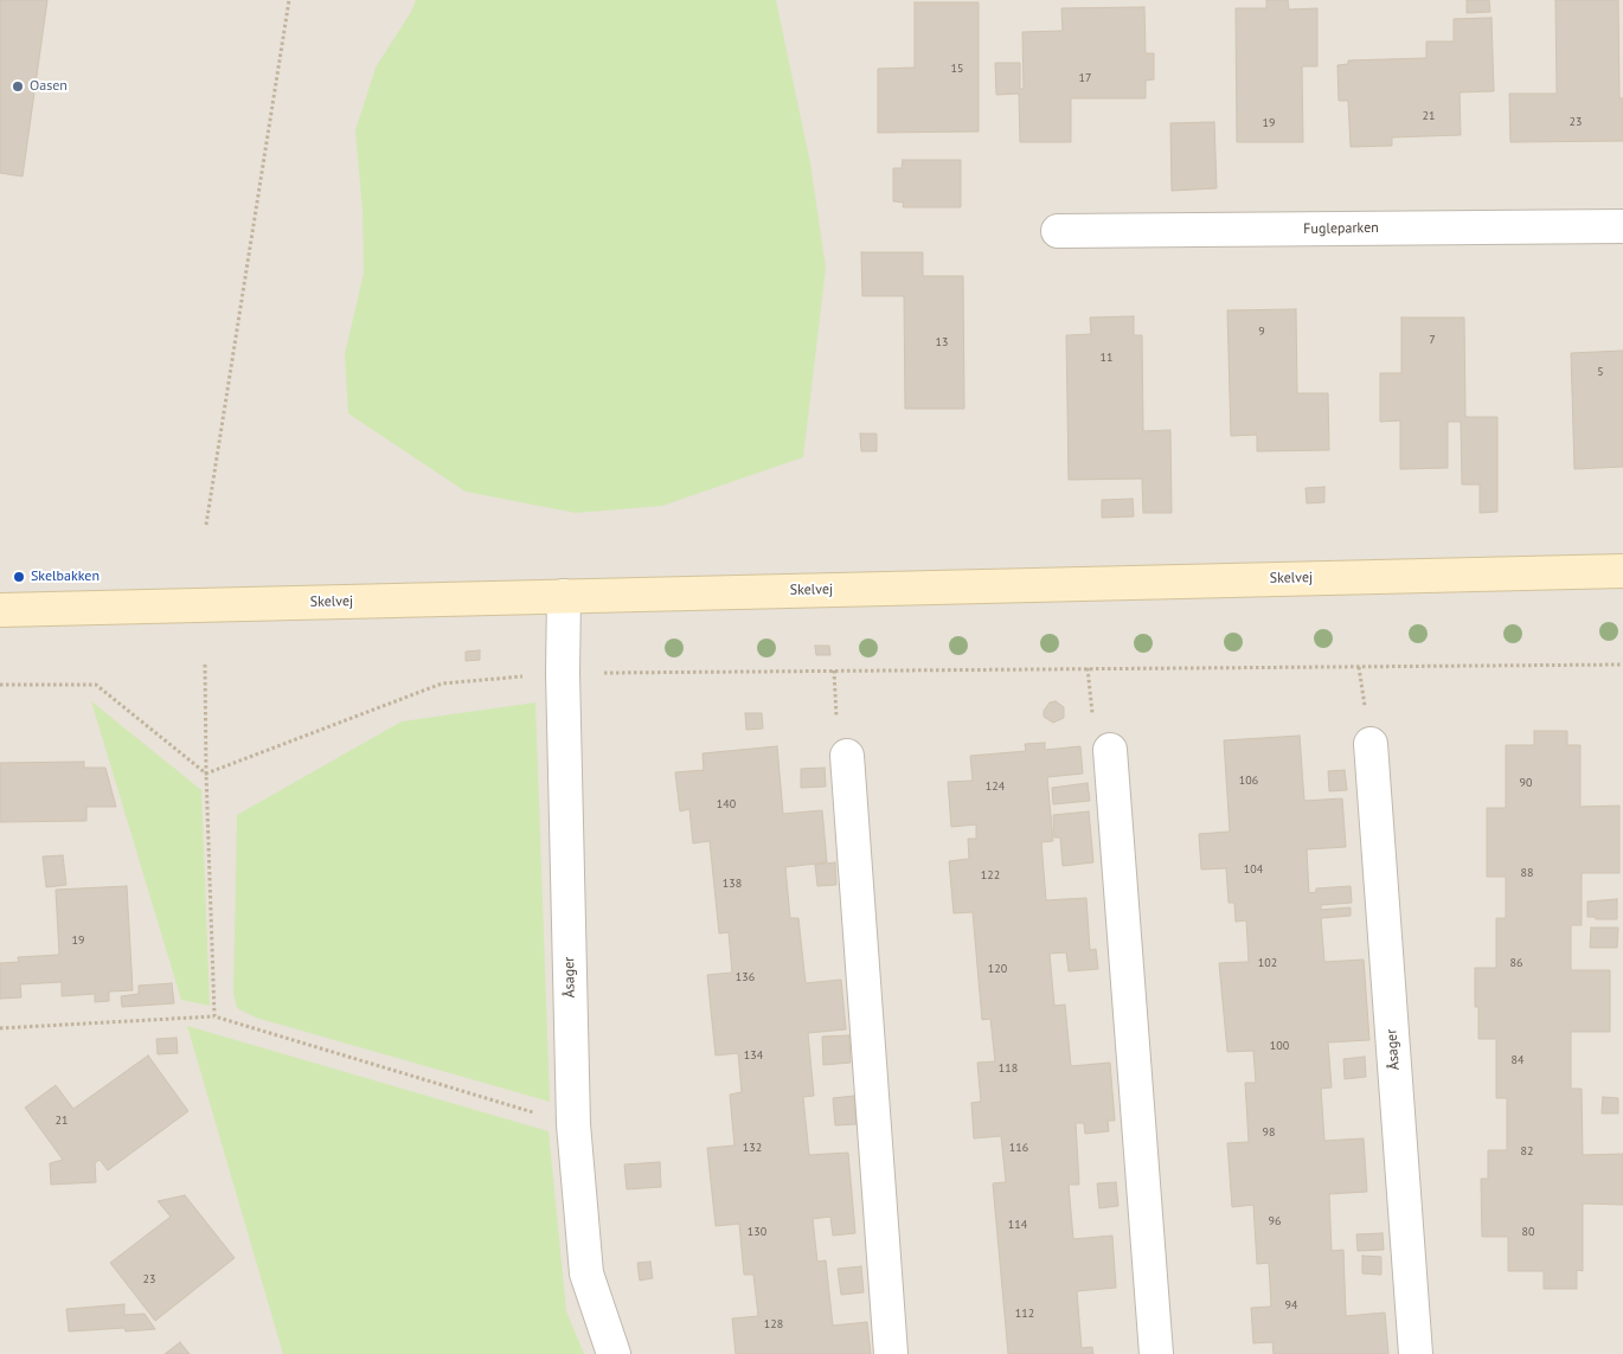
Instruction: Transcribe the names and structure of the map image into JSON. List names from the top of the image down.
{
  "streets": {
    "street": ["Fugleparken", "Skelvej", "Åsager"]
  },
  "crossings": [
    ["Skelvej", "Åsager"]
  ],
  "places": ["Oasen", "Skelbakken"],
  "house_numbers": [
    "15",
    "17",
    "21",
    "23",
    "19",
    "9",
    "7",
    "13",
    "11",
    "5",
    "106",
    "90",
    "124",
    "140",
    "104",
    "88",
    "122",
    "138",
    "19",
    "102",
    "86",
    "120",
    "136",
    "100",
    "134",
    "84",
    "118",
    "21",
    "98",
    "132",
    "116",
    "82",
    "96",
    "114",
    "130",
    "80",
    "23",
    "94",
    "112",
    "128"
  ]
}
